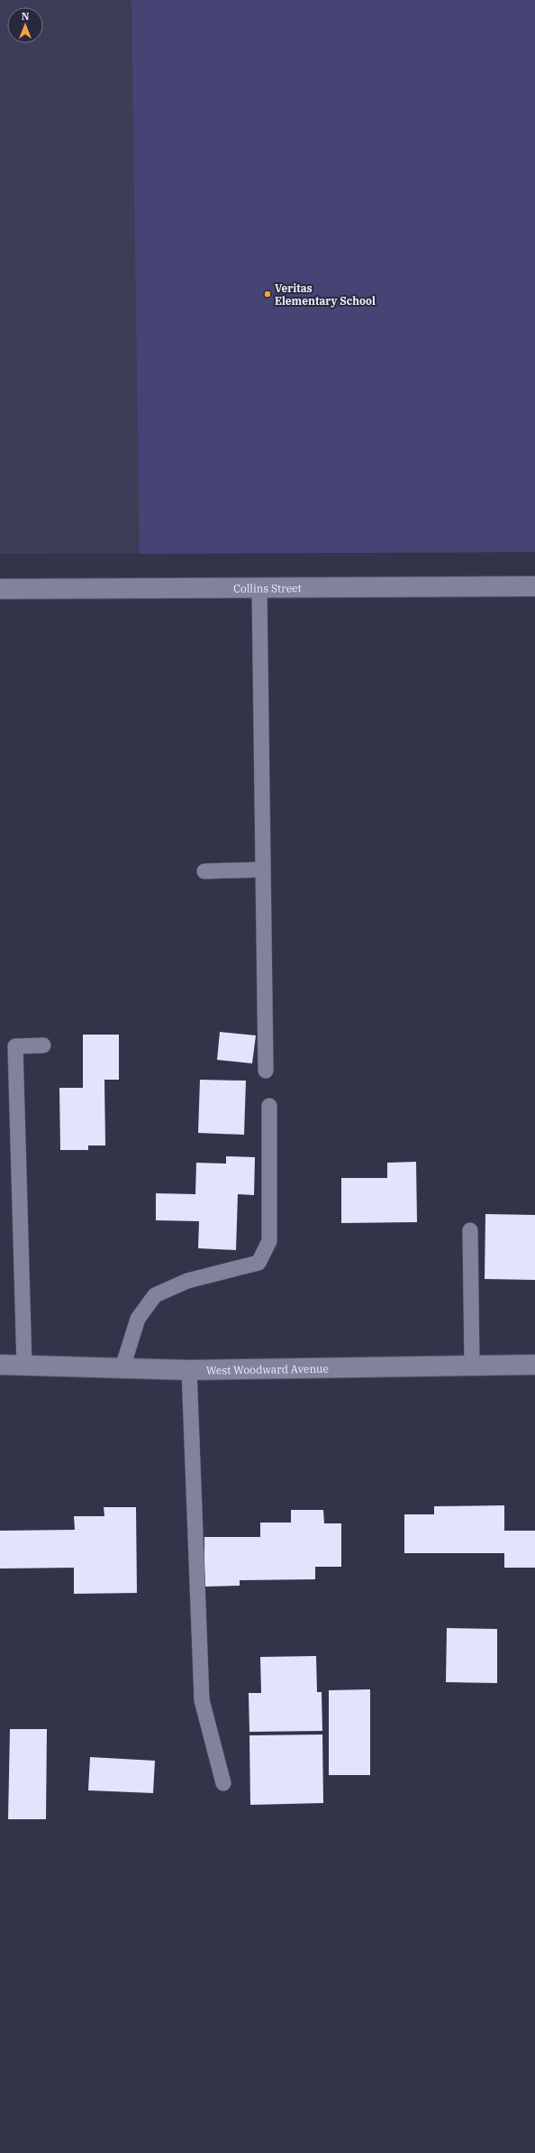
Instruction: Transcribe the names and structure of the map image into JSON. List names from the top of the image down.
{
  "streets": {
    "street": ["Collins Street", "West Woodward Avenue"]
  },
  "places": ["Veritas Elementary School"],
  "north": "top"
}
